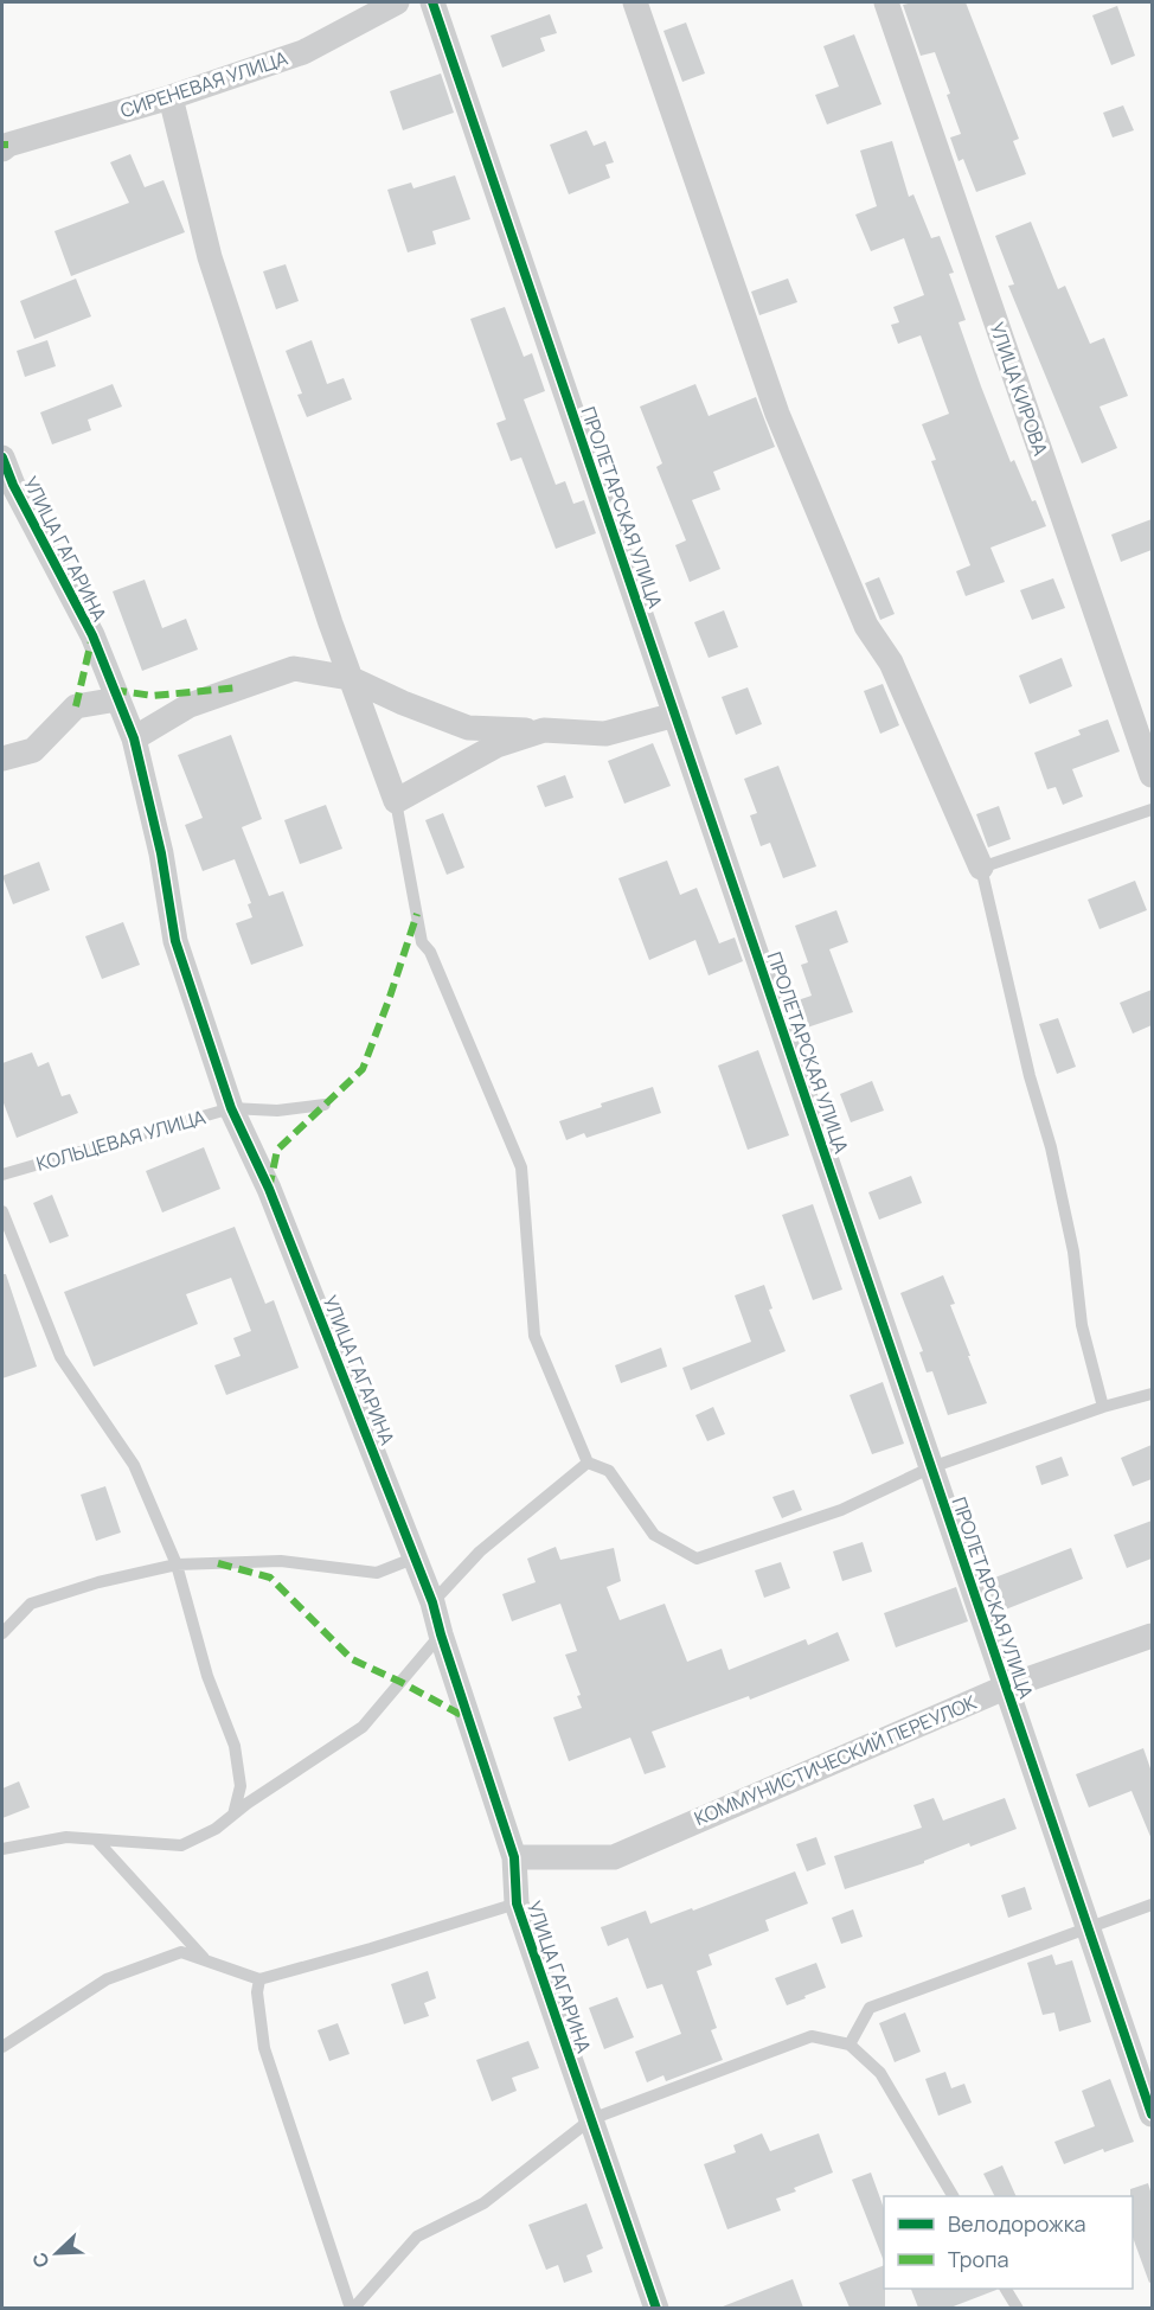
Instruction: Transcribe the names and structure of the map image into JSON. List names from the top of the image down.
{
  "streets": {
    "street": [
      "СИРЕНЕВАЯ УЛИЦА",
      "УЛИЦА КИРОВА",
      "ПРОЛЕТАРСКАЯ УЛИЦА",
      "УЛИЦА ГАГАРИНА",
      "КОММУНИСТИЧЕСКИЙ ПЕРЕУЛОК"
    ],
    "lane": ["КОЛЬЦЕВАЯ УЛИЦА"]
  },
  "crossings": [
    ["ПРОЛЕТАРСКАЯ УЛИЦА", "КОММУНИСТИЧЕСКИЙ ПЕРЕУЛОК"],
    ["УЛИЦА ГАГАРИНА", "КОЛЬЦЕВАЯ УЛИЦА"],
    ["УЛИЦА ГАГАРИНА", "КОММУНИСТИЧЕСКИЙ ПЕРЕУЛОК"]
  ],
  "legend": ["Велодорожка", "Тропа"],
  "north": "bottom left"
}
